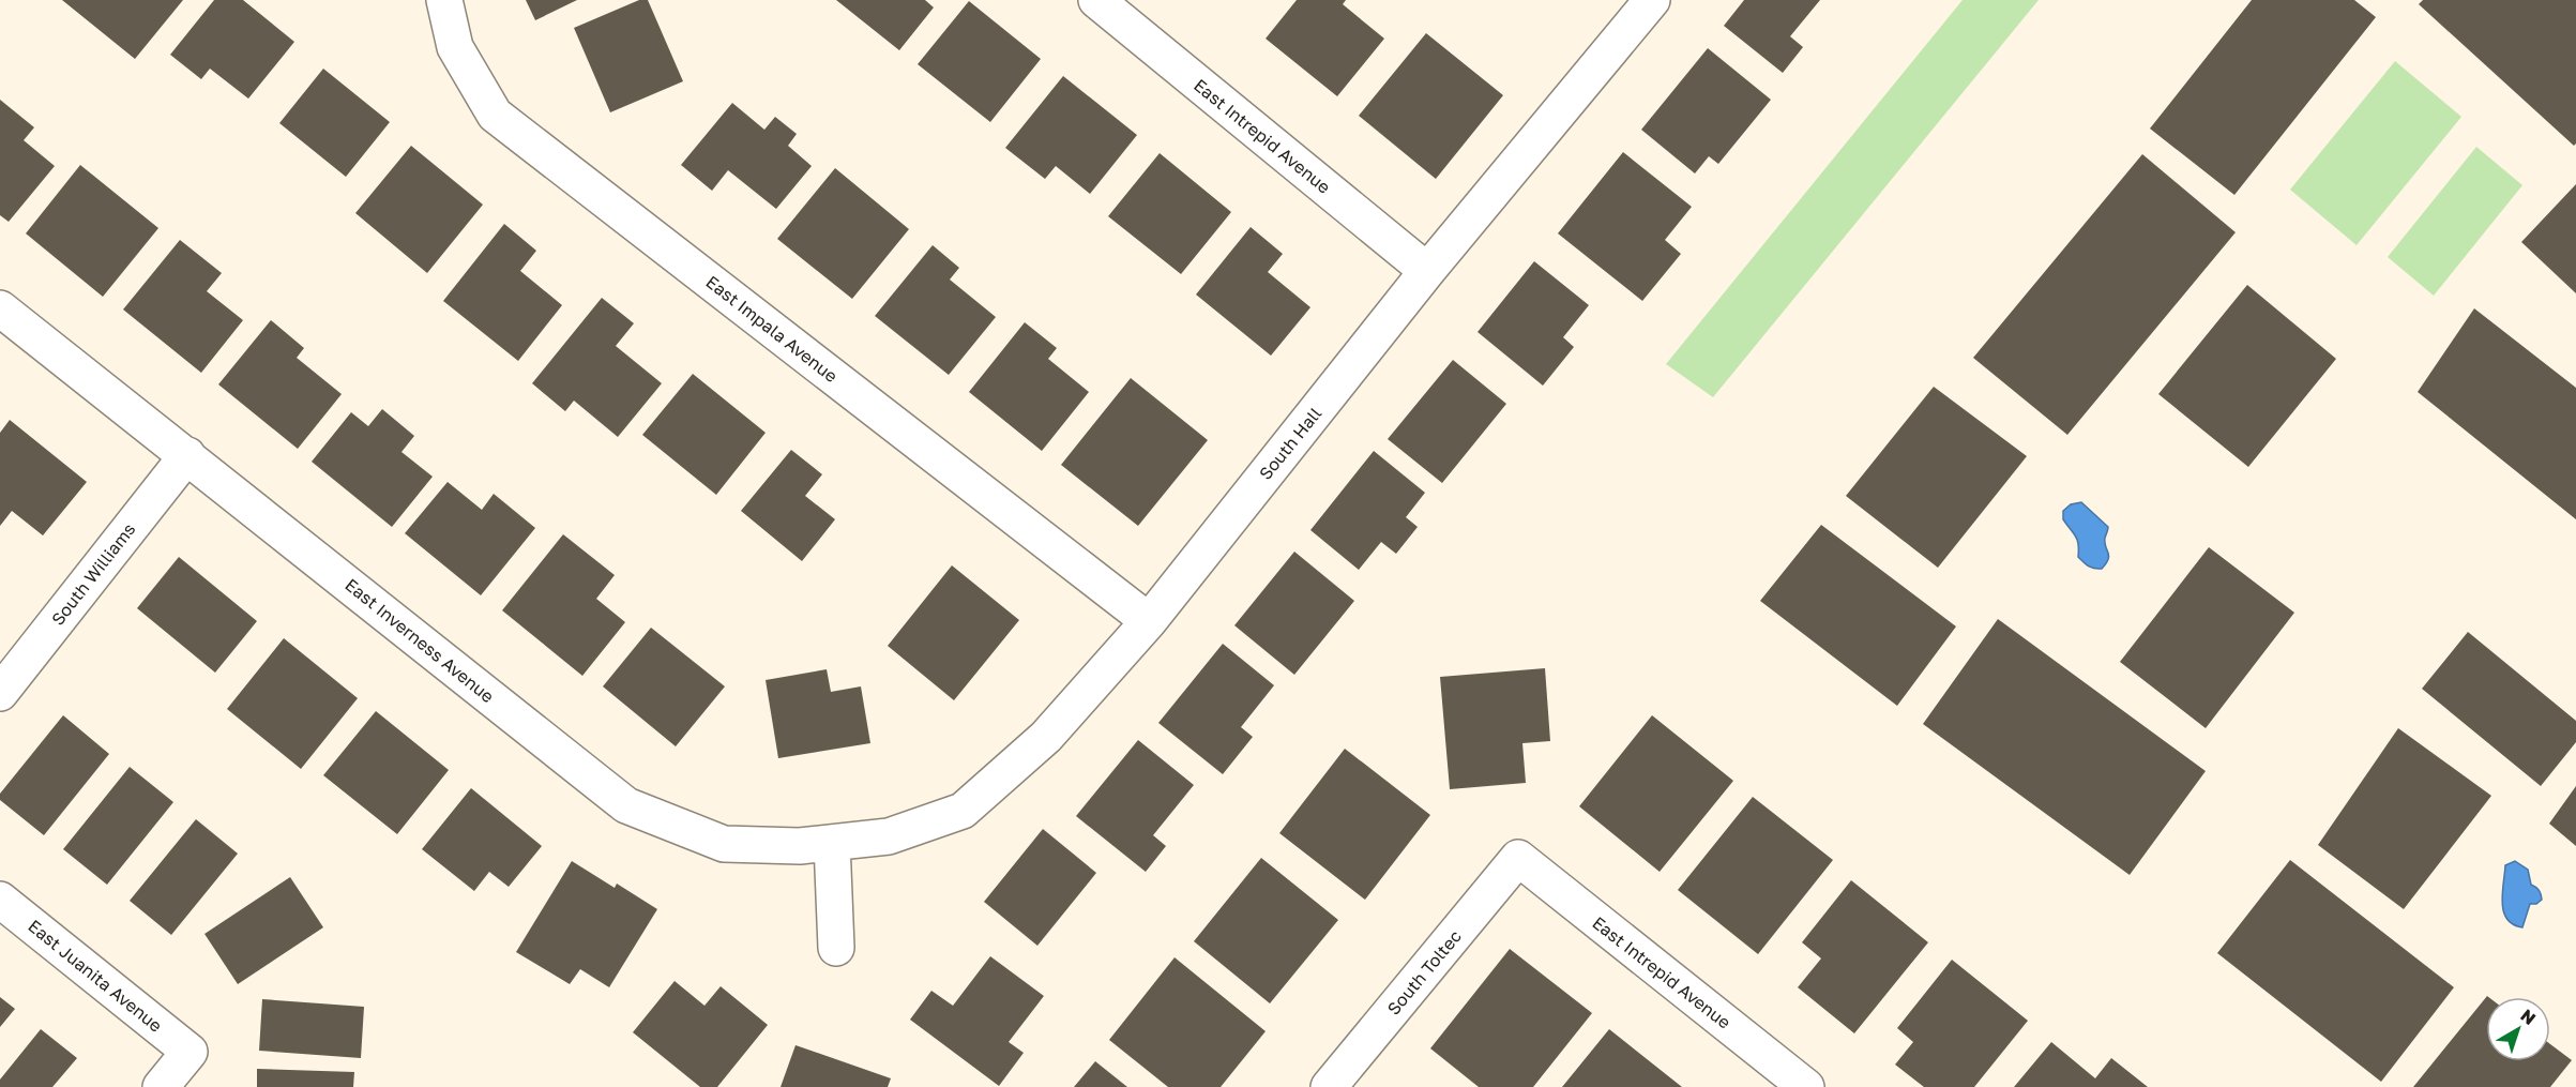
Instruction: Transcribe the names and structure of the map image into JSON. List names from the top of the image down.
{
  "streets": {
    "street": [
      "East Intrepid Avenue",
      "East Impala Avenue",
      "South Hall",
      "South Williams",
      "East Inverness Avenue",
      "South Toltec",
      "East Juanita Avenue"
    ]
  },
  "crossings": [
    ["East Intrepid Avenue", "South Hall"],
    ["East Intrepid Avenue", "South Toltec"],
    ["East Impala Avenue", "South Hall"],
    ["South Hall", "East Inverness Avenue"],
    ["South Williams", "East Inverness Avenue"]
  ],
  "north": "top right"
}
